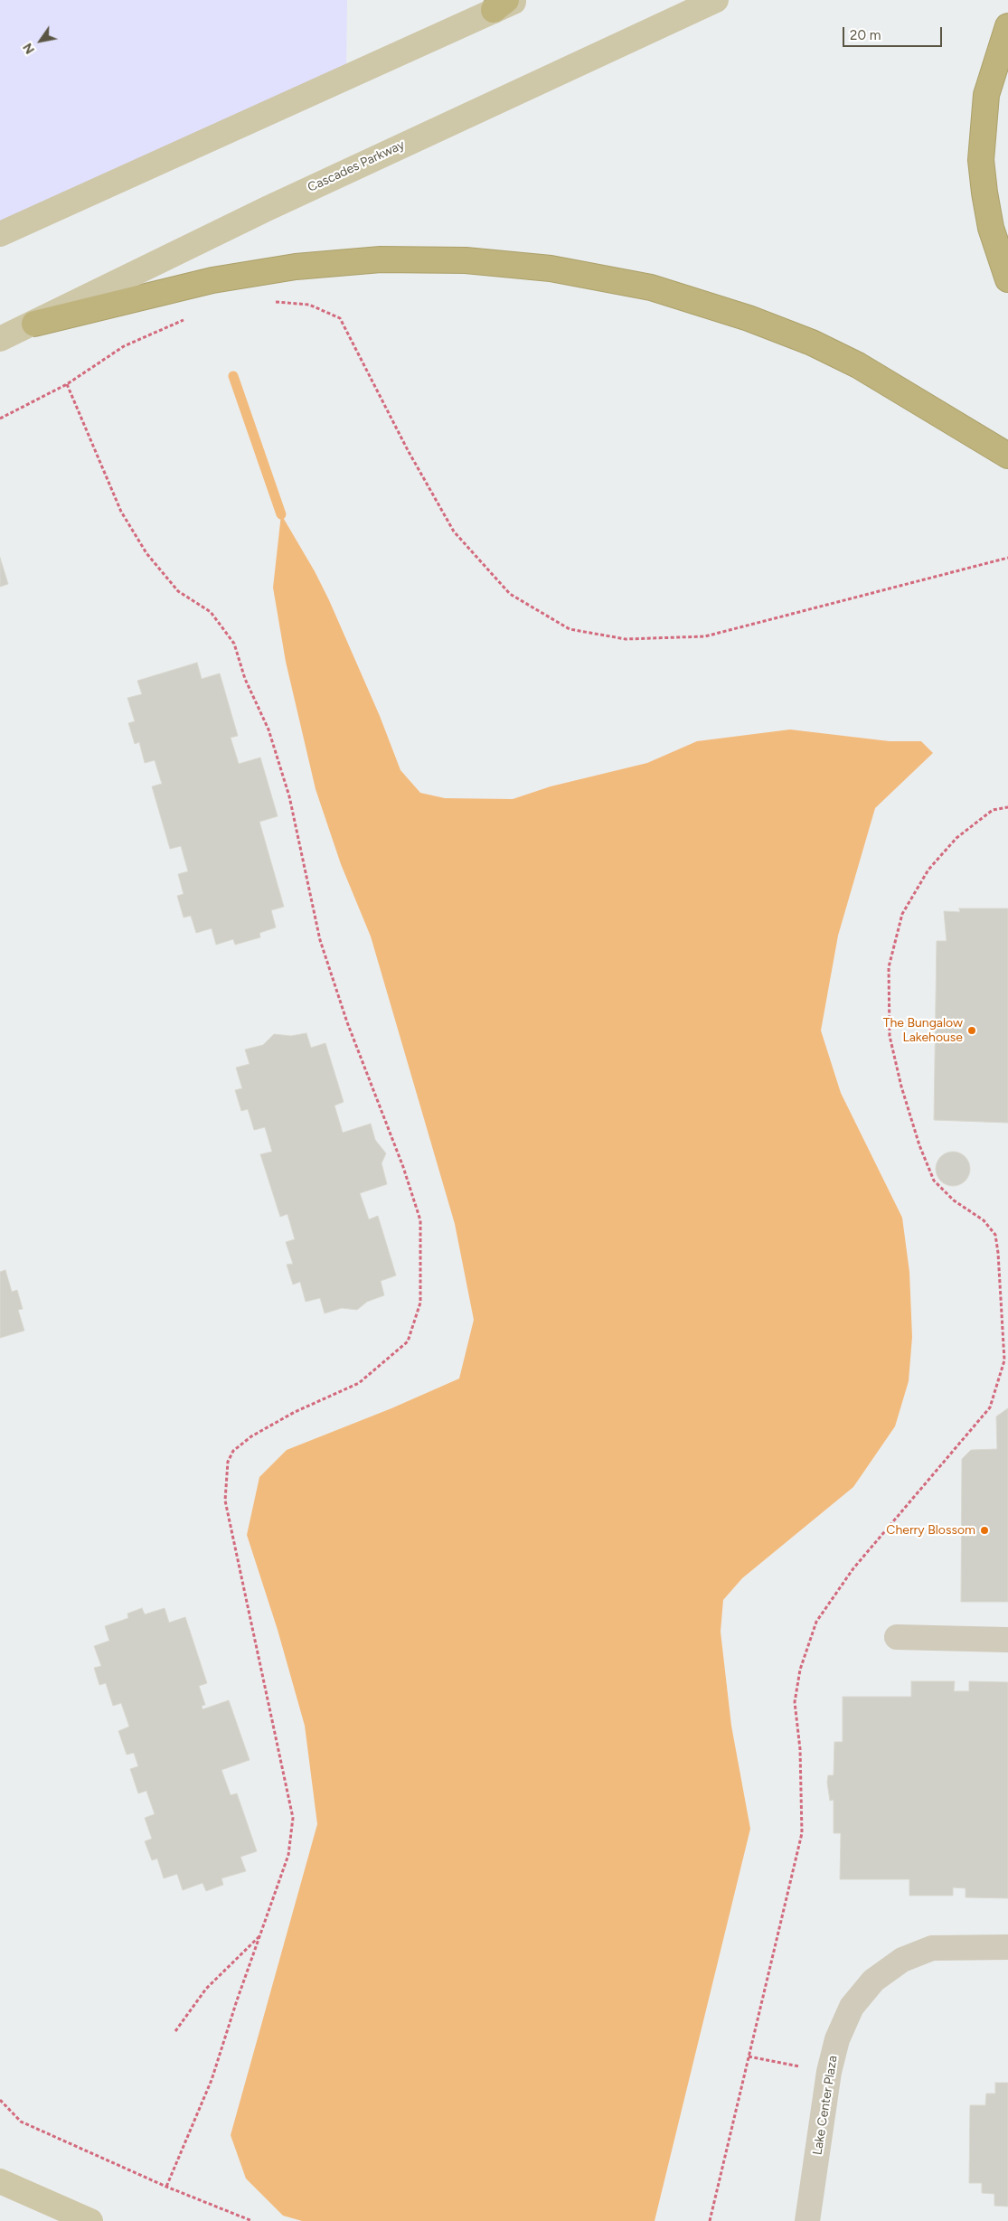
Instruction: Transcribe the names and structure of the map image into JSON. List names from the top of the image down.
{
  "streets": {
    "main road": ["Cascades Parkway"],
    "street": ["Lake Center Plaza"]
  },
  "places": ["The Bungalow Lakehouse", "Cherry Blossom"],
  "scale_bar": "20 m",
  "north": "bottom left"
}
